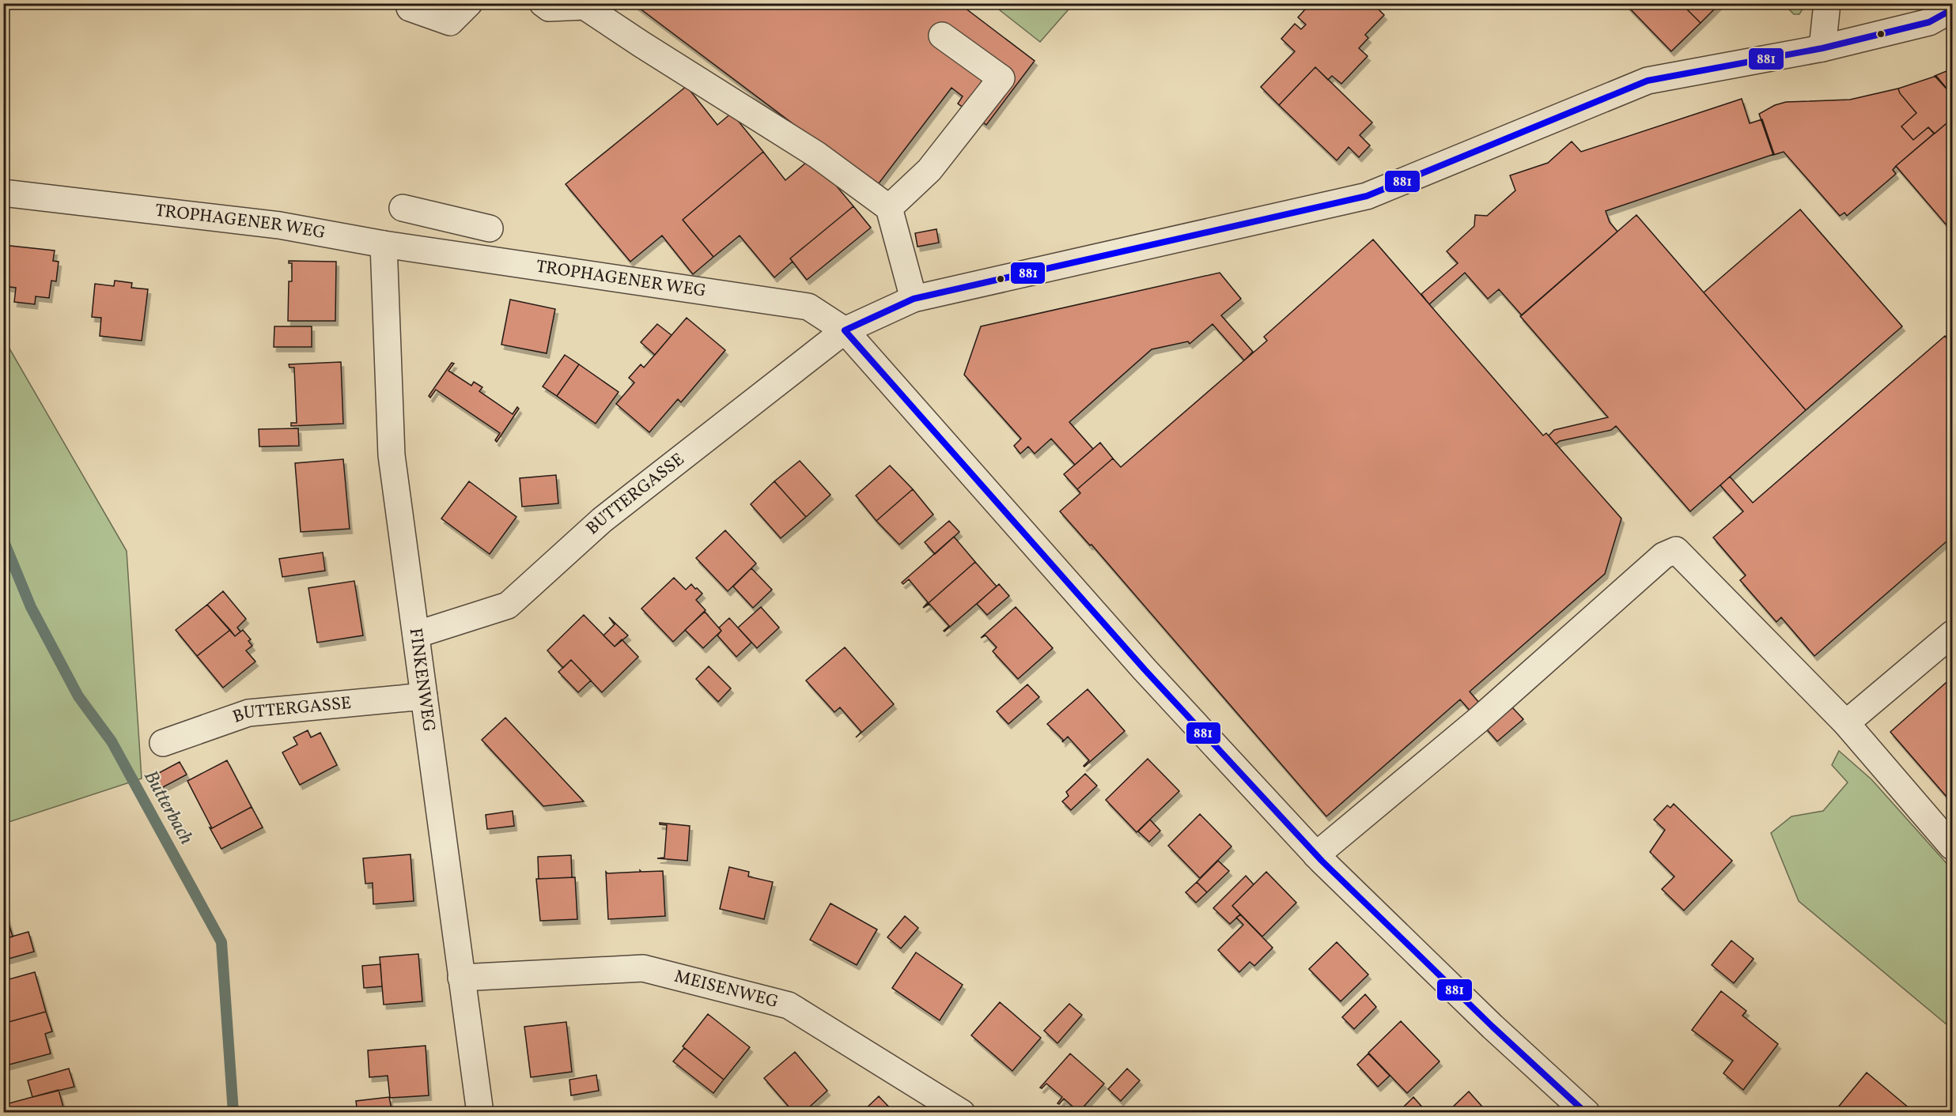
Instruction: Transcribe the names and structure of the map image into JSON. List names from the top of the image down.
{
  "streets": {
    "street": [
      "TROPHAGENER WEG",
      "BUTTERGASSE",
      "FINKENWEG",
      "MEISENWEG"
    ]
  },
  "crossings": [
    ["TROPHAGENER WEG", "BUTTERGASSE"],
    ["TROPHAGENER WEG", "FINKENWEG"],
    ["BUTTERGASSE", "FINKENWEG"],
    ["FINKENWEG", "MEISENWEG"]
  ],
  "water": ["Butterbach"],
  "lines": ["transit line 881"]
}
